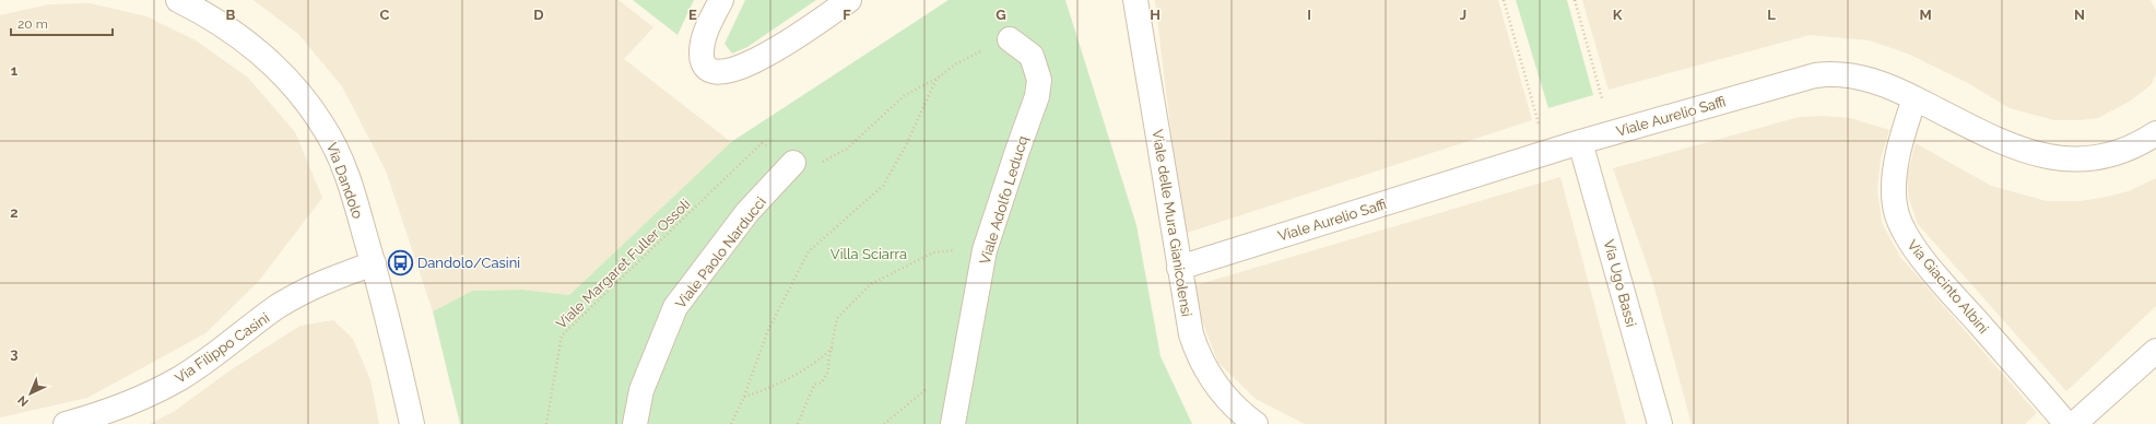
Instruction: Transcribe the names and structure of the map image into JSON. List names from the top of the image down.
{
  "streets": {
    "street": [
      "Viale Aurelio Saffi",
      "Via Dandolo",
      "Viale Adolfo Leducq",
      "Viale delle Mura Gianicolensi",
      "Viale Paolo Narducci",
      "Via Ugo Bassi",
      "Via Giacinto Albini",
      "Via Filippo Casini"
    ],
    "path": ["Viale Margaret Fuller Ossoli"]
  },
  "crossings": [
    ["Viale Aurelio Saffi", "Viale delle Mura Gianicolensi"],
    ["Viale Aurelio Saffi", "Via Ugo Bassi"],
    ["Viale Aurelio Saffi", "Via Giacinto Albini"],
    ["Via Dandolo", "Via Filippo Casini"]
  ],
  "parks": ["Villa Sciarra"],
  "places": {
    "bus stop": ["Dandolo/Casini"]
  },
  "scale_bar": "20 m",
  "north": "bottom left",
  "grid": {
    "columns": [
      "B",
      "C",
      "D",
      "E",
      "F",
      "G",
      "H",
      "I",
      "J",
      "K",
      "L",
      "M",
      "N"
    ],
    "rows": ["1", "2", "3"]
  }
}
